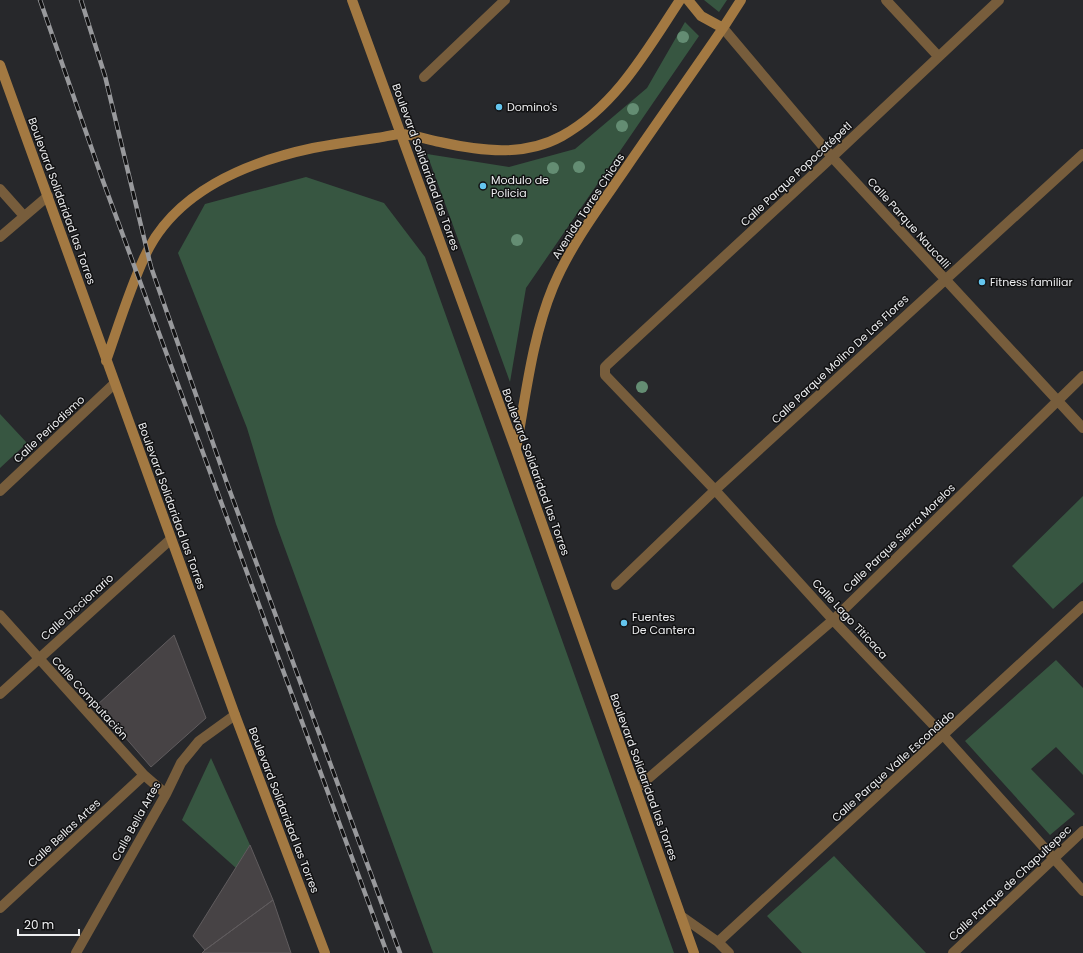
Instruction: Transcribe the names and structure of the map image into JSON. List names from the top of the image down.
{
  "streets": {
    "main road": ["Boulevard Solidaridad las Torres", "Avenida Torres Chicas"],
    "street": [
      "Calle Parque Popocatépetl",
      "Calle Parque Naucalli",
      "Calle Parque Molino De Las Flores",
      "Calle Periodismo",
      "Calle Parque Sierra Morelos",
      "Calle Diccionario",
      "Calle Lago Titicaca",
      "Calle Computación",
      "Calle Parque Valle Escondido",
      "Calle Bella Artes",
      "Calle Bellas Artes",
      "Calle Parque de Chapultepec"
    ]
  },
  "crossings": [
    ["Boulevard Solidaridad las Torres", "Avenida Torres Chicas"],
    ["Boulevard Solidaridad las Torres", "Calle Periodismo"],
    ["Boulevard Solidaridad las Torres", "Calle Parque Sierra Morelos"],
    ["Boulevard Solidaridad las Torres", "Calle Diccionario"],
    ["Boulevard Solidaridad las Torres", "Calle Bella Artes"],
    ["Calle Parque Popocatépetl", "Calle Parque Naucalli"],
    ["Calle Parque Popocatépetl", "Calle Lago Titicaca"],
    ["Avenida Torres Chicas", "Calle Parque Naucalli"],
    ["Calle Parque Naucalli", "Calle Parque Molino De Las Flores"],
    ["Calle Parque Naucalli", "Calle Parque Sierra Morelos"],
    ["Calle Parque Molino De Las Flores", "Calle Lago Titicaca"],
    ["Calle Parque Sierra Morelos", "Calle Lago Titicaca"],
    ["Calle Diccionario", "Calle Computación"],
    ["Calle Lago Titicaca", "Calle Parque Valle Escondido"],
    ["Calle Lago Titicaca", "Calle Parque de Chapultepec"],
    ["Calle Computación", "Calle Bella Artes"],
    ["Calle Computación", "Calle Bellas Artes"]
  ],
  "places": [
    "Domino's",
    "Modulo de Policia",
    "Fitness familiar",
    "Fuentes De Cantera"
  ],
  "scale_bar": "20 m"
}
